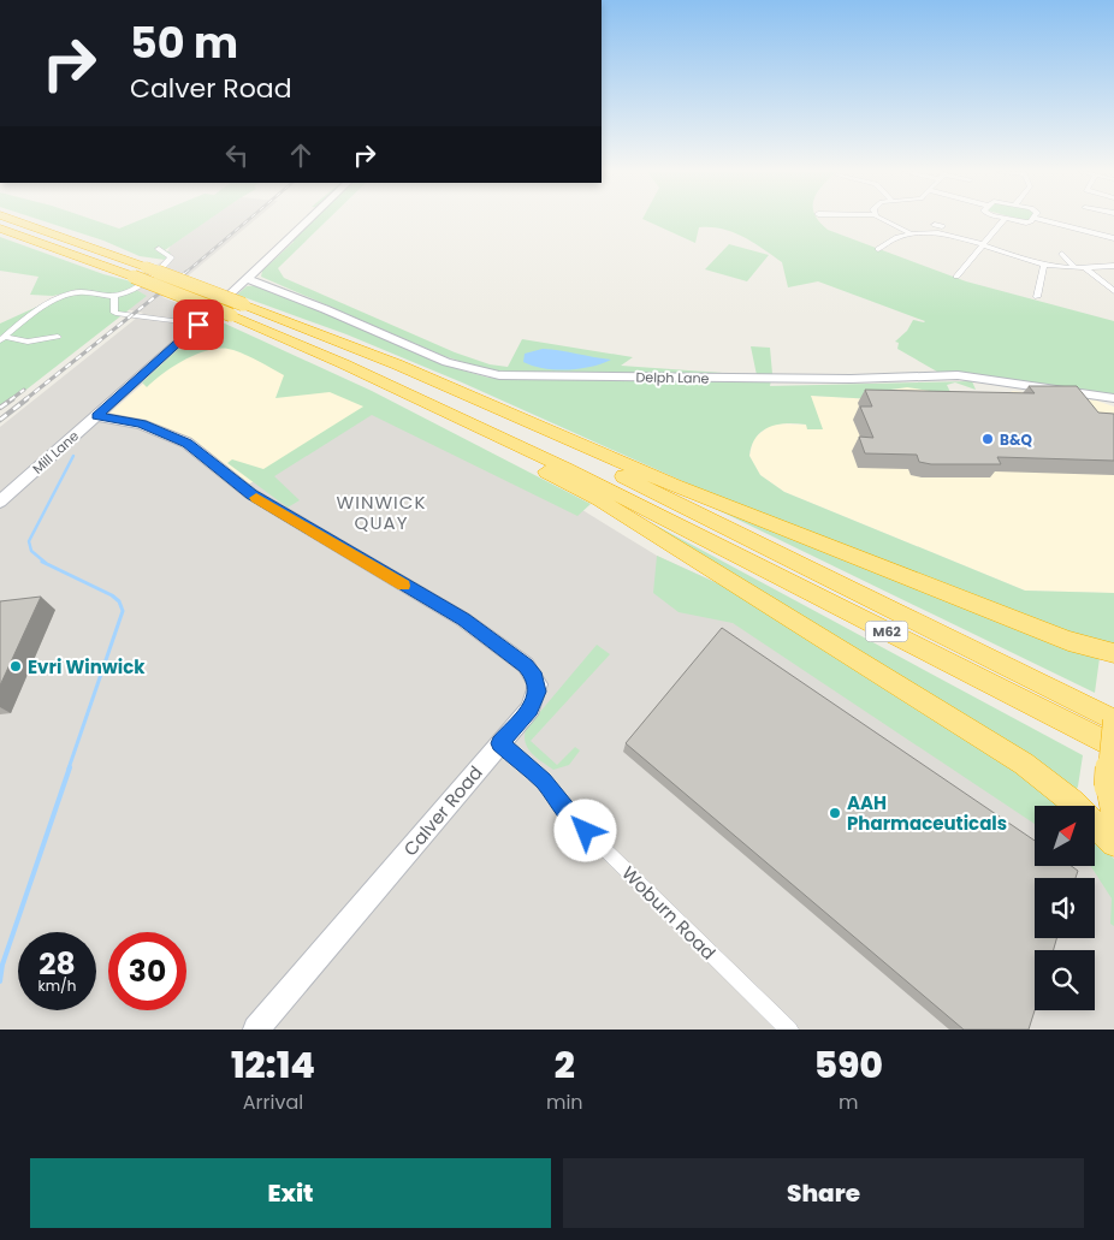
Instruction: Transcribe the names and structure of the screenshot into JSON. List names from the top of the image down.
{
  "streets": {
    "highway": ["M62"],
    "street": [
      "Delph Lane",
      "Mill Lane",
      "Calver Road",
      "Woburn Road"
    ]
  },
  "crossings": [
    ["Delph Lane", "Mill Lane"],
    ["Mill Lane", "Calver Road"],
    ["Calver Road", "Woburn Road"]
  ],
  "districts": ["WINWICK QUAY"],
  "places": ["B&Q", "Evri Winwick", "AAH Pharmaceuticals"],
  "north": "top right",
  "page": {
    "turn": ["50 m", "Calver Road"],
    "speed": "28 km/h",
    "limit": "30",
    "eta": [
      "12:14",
      "Arrival",
      "2",
      "min",
      "590",
      "m"
    ],
    "buttons": ["Exit", "Share"]
  }
}
